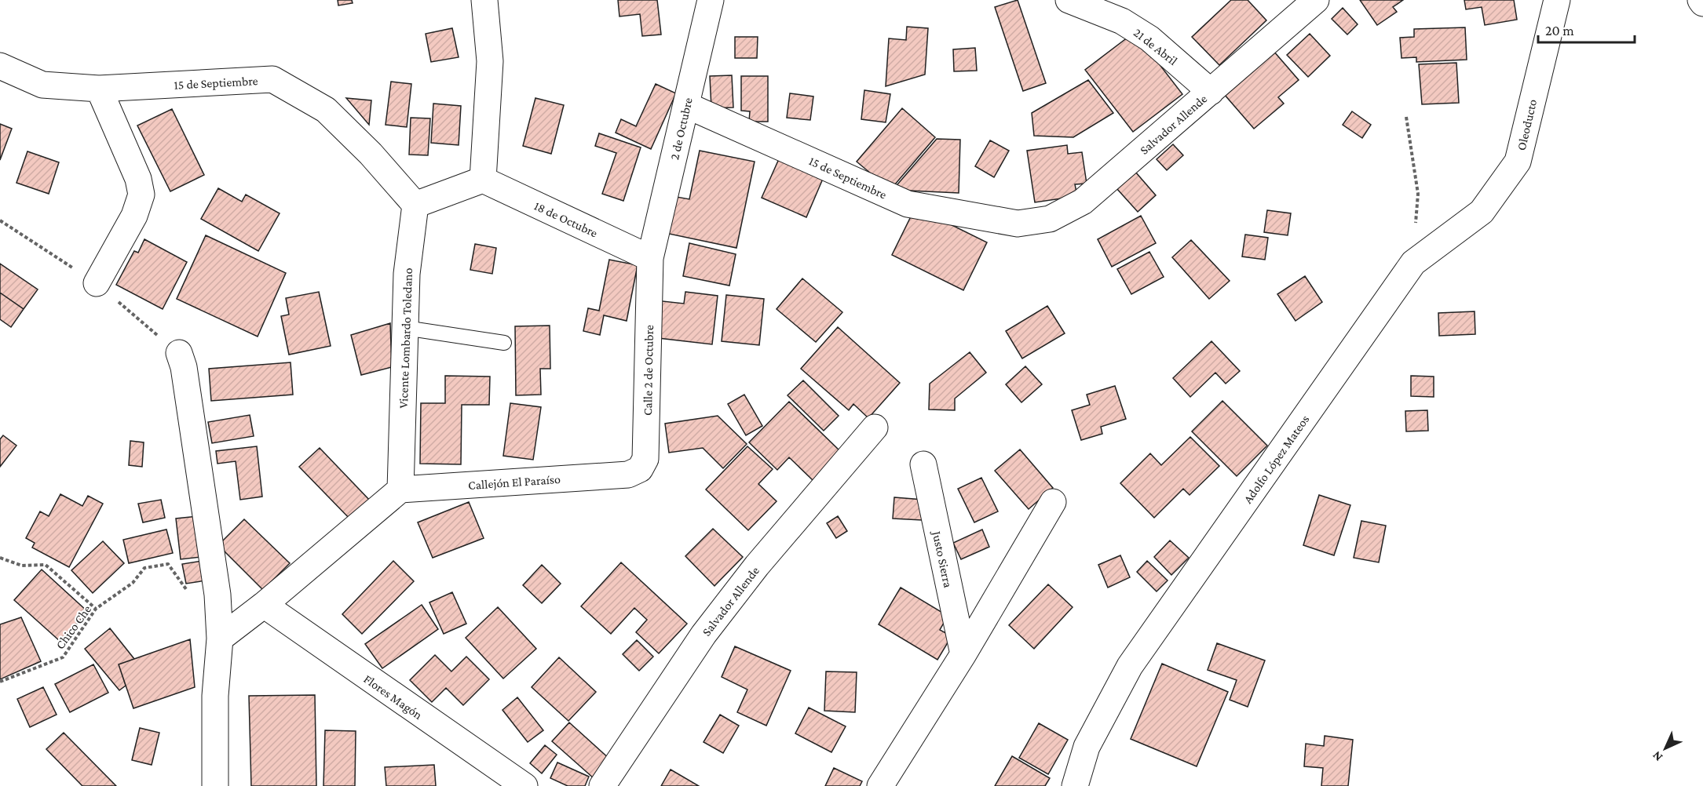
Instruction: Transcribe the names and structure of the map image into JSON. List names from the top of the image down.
{
  "streets": {
    "street": [
      "21 de Abril",
      "15 de Septiembre",
      "Salvador Allende",
      "Oleoducto",
      "2 de Octubre",
      "18 de Octubre",
      "Vicente Lombardo Toledano",
      "Calle 2 de Octubre",
      "Adolfo López Mateos",
      "Callejón El Paraíso",
      "Justo Sierra",
      "Flores Magón"
    ],
    "path": ["Chico Che"]
  },
  "crossings": [
    ["21 de Abril", "Salvador Allende"],
    ["15 de Septiembre", "Salvador Allende"],
    ["15 de Septiembre", "2 de Octubre"],
    ["15 de Septiembre", "Vicente Lombardo Toledano"],
    ["Oleoducto", "Adolfo López Mateos"],
    ["2 de Octubre", "18 de Octubre"],
    ["2 de Octubre", "Calle 2 de Octubre"],
    ["18 de Octubre", "Calle 2 de Octubre"],
    ["Vicente Lombardo Toledano", "Callejón El Paraíso"],
    ["Calle 2 de Octubre", "Callejón El Paraíso"]
  ],
  "scale_bar": "20 m",
  "north": "bottom left"
}
